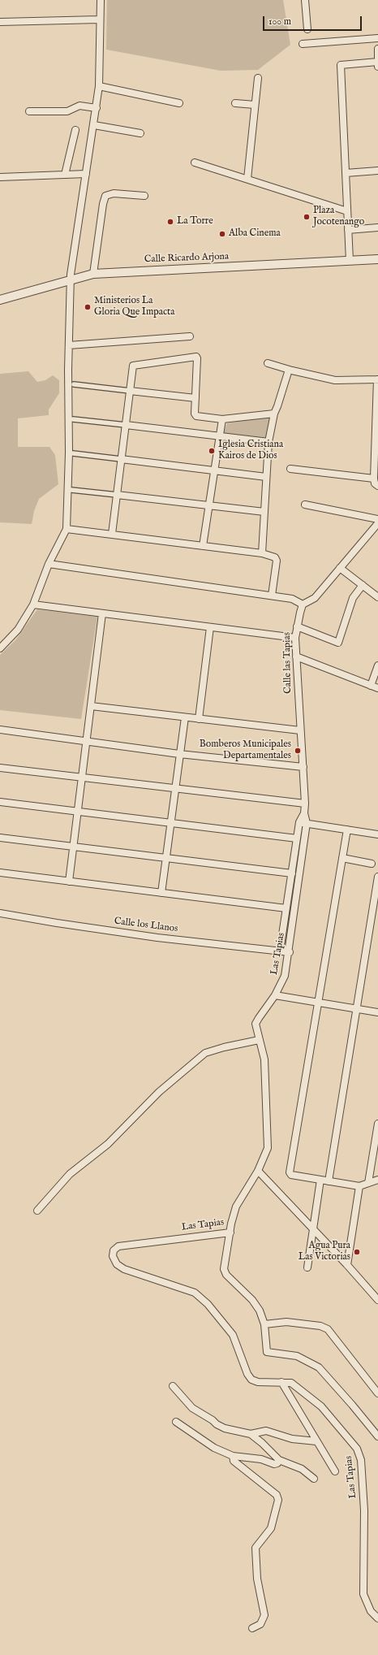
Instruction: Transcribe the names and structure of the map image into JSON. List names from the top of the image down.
{
  "streets": {
    "street": [
      "Calle Ricardo Arjona",
      "Calle las Tapias",
      "Calle los Llanos",
      "Las Tapias"
    ]
  },
  "crossings": [
    ["Calle las Tapias", "Las Tapias"],
    ["Calle los Llanos", "Las Tapias"]
  ],
  "places": [
    "Plaza Jocotenango",
    "La Torre",
    "Alba Cinema",
    "Ministerios La Gloria Que Impacta",
    "Iglesia Cristiana Kairos de Dios",
    "Bomberos Municipales Departamentales",
    "Agua Pura Las Victorias"
  ],
  "scale_bar": "100 m"
}
